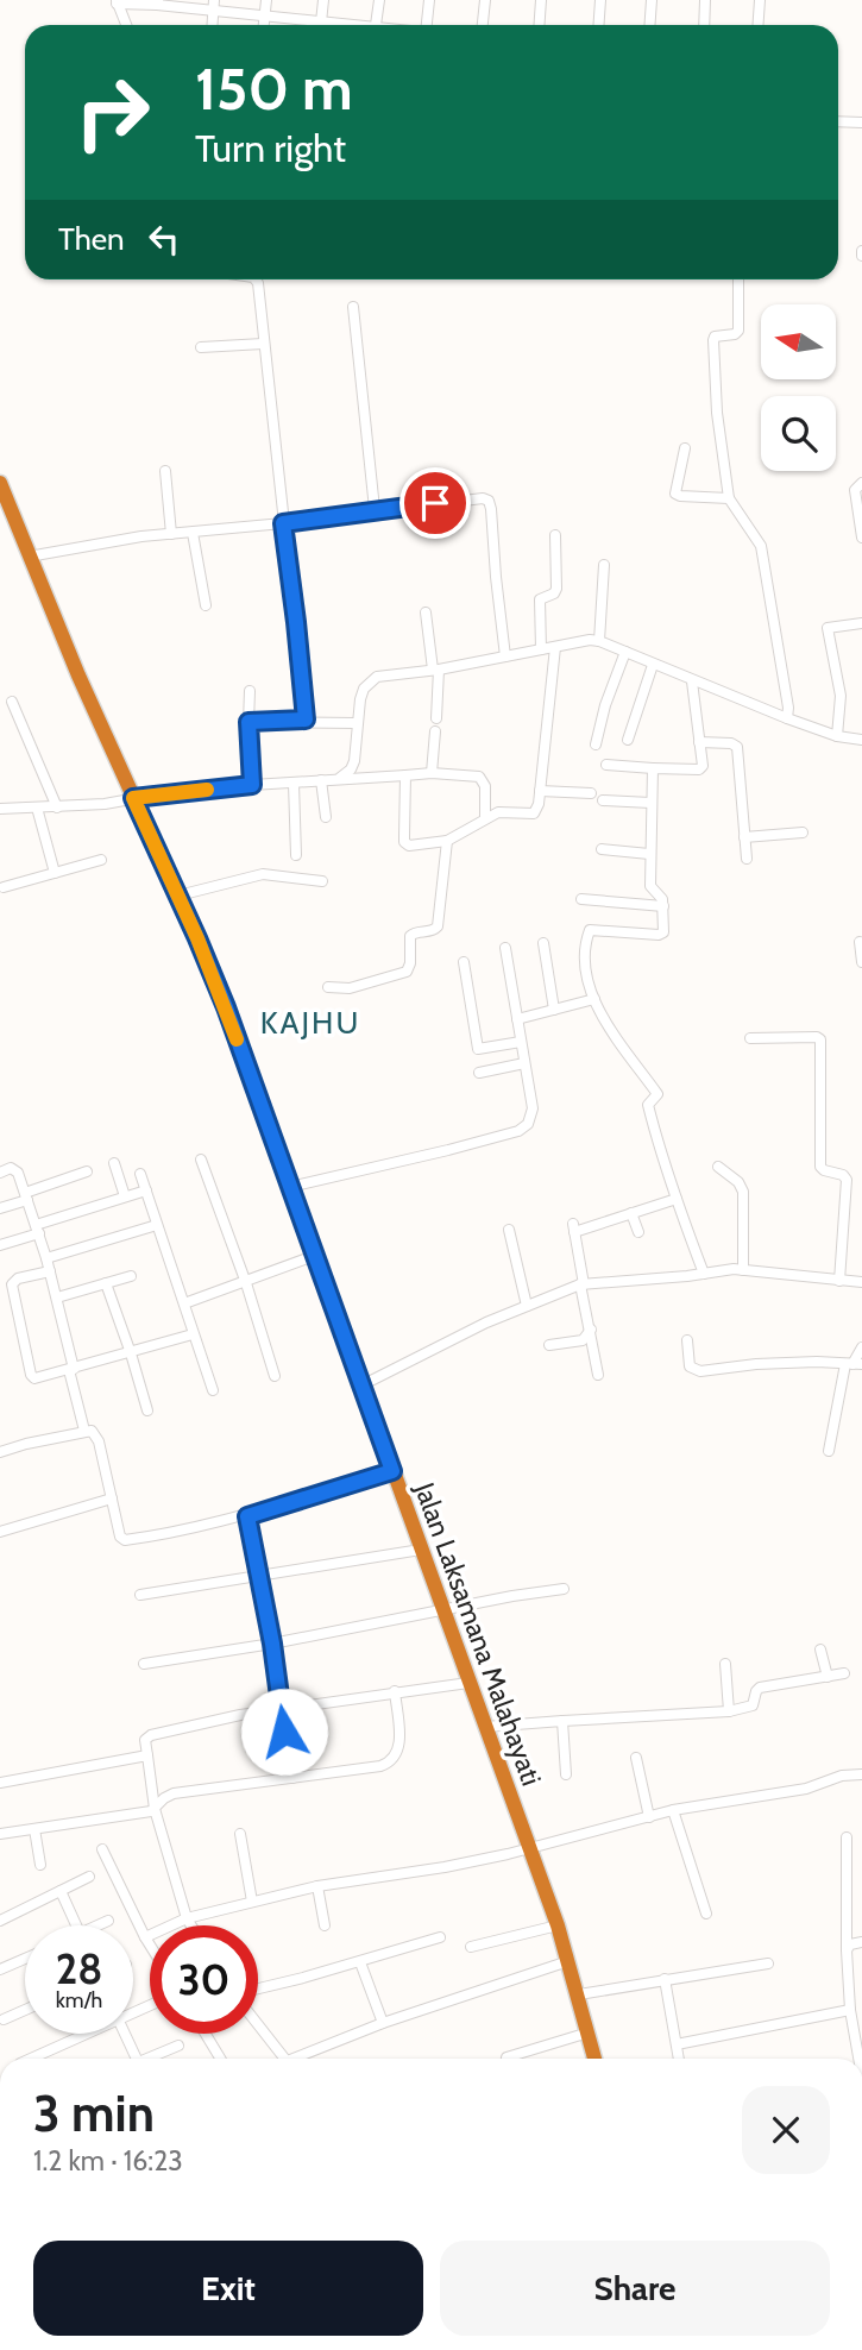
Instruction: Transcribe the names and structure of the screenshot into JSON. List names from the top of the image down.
{
  "streets": {
    "highway": ["Jalan Laksamana Malahayati"]
  },
  "districts": ["KAJHU"],
  "north": "left",
  "page": {
    "turn": ["150 m", "Turn right"],
    "then": "Then",
    "speed": "28 km/h",
    "limit": "30",
    "heading": ["3 min", "1.2 km · 16:23"],
    "buttons": ["Exit", "Share"]
  }
}
